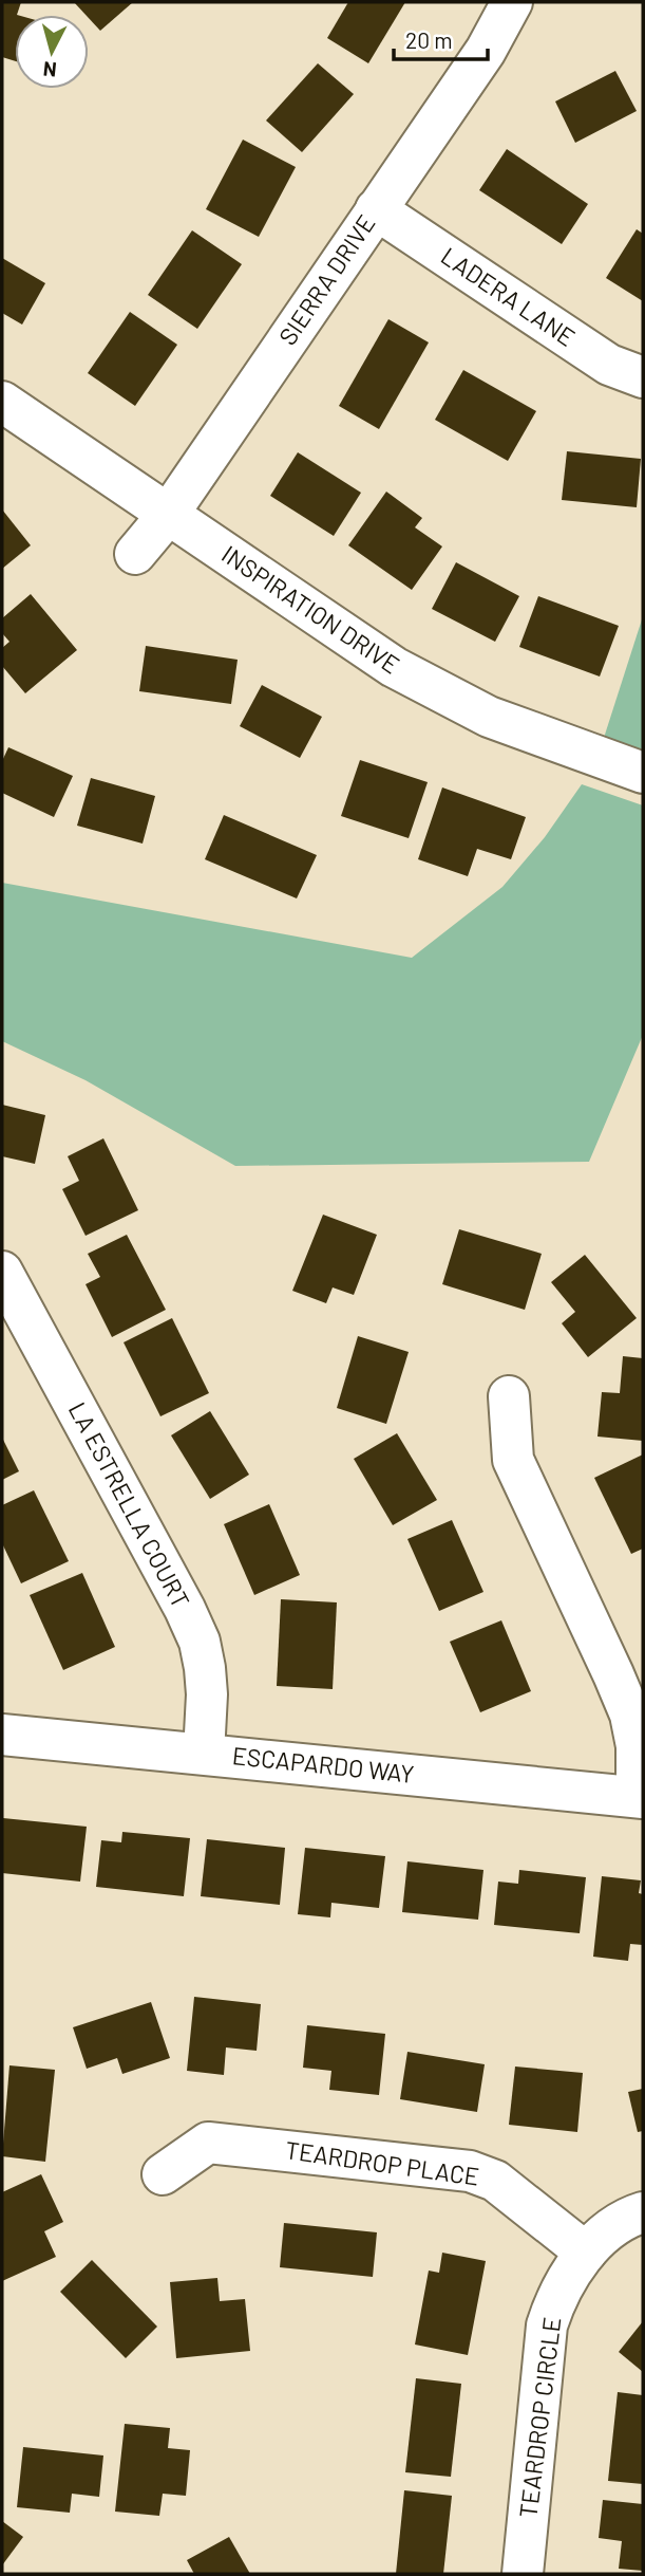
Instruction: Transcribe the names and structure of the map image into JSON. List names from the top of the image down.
{
  "streets": {
    "street": [
      "SIERRA DRIVE",
      "LADERA LANE",
      "INSPIRATION DRIVE",
      "LA ESTRELLA COURT",
      "ESCAPARDO WAY",
      "TEARDROP PLACE",
      "TEARDROP CIRCLE"
    ]
  },
  "crossings": [
    ["SIERRA DRIVE", "LADERA LANE"],
    ["SIERRA DRIVE", "INSPIRATION DRIVE"],
    ["LA ESTRELLA COURT", "ESCAPARDO WAY"],
    ["TEARDROP PLACE", "TEARDROP CIRCLE"]
  ],
  "scale_bar": "20 m",
  "north": "bottom"
}
